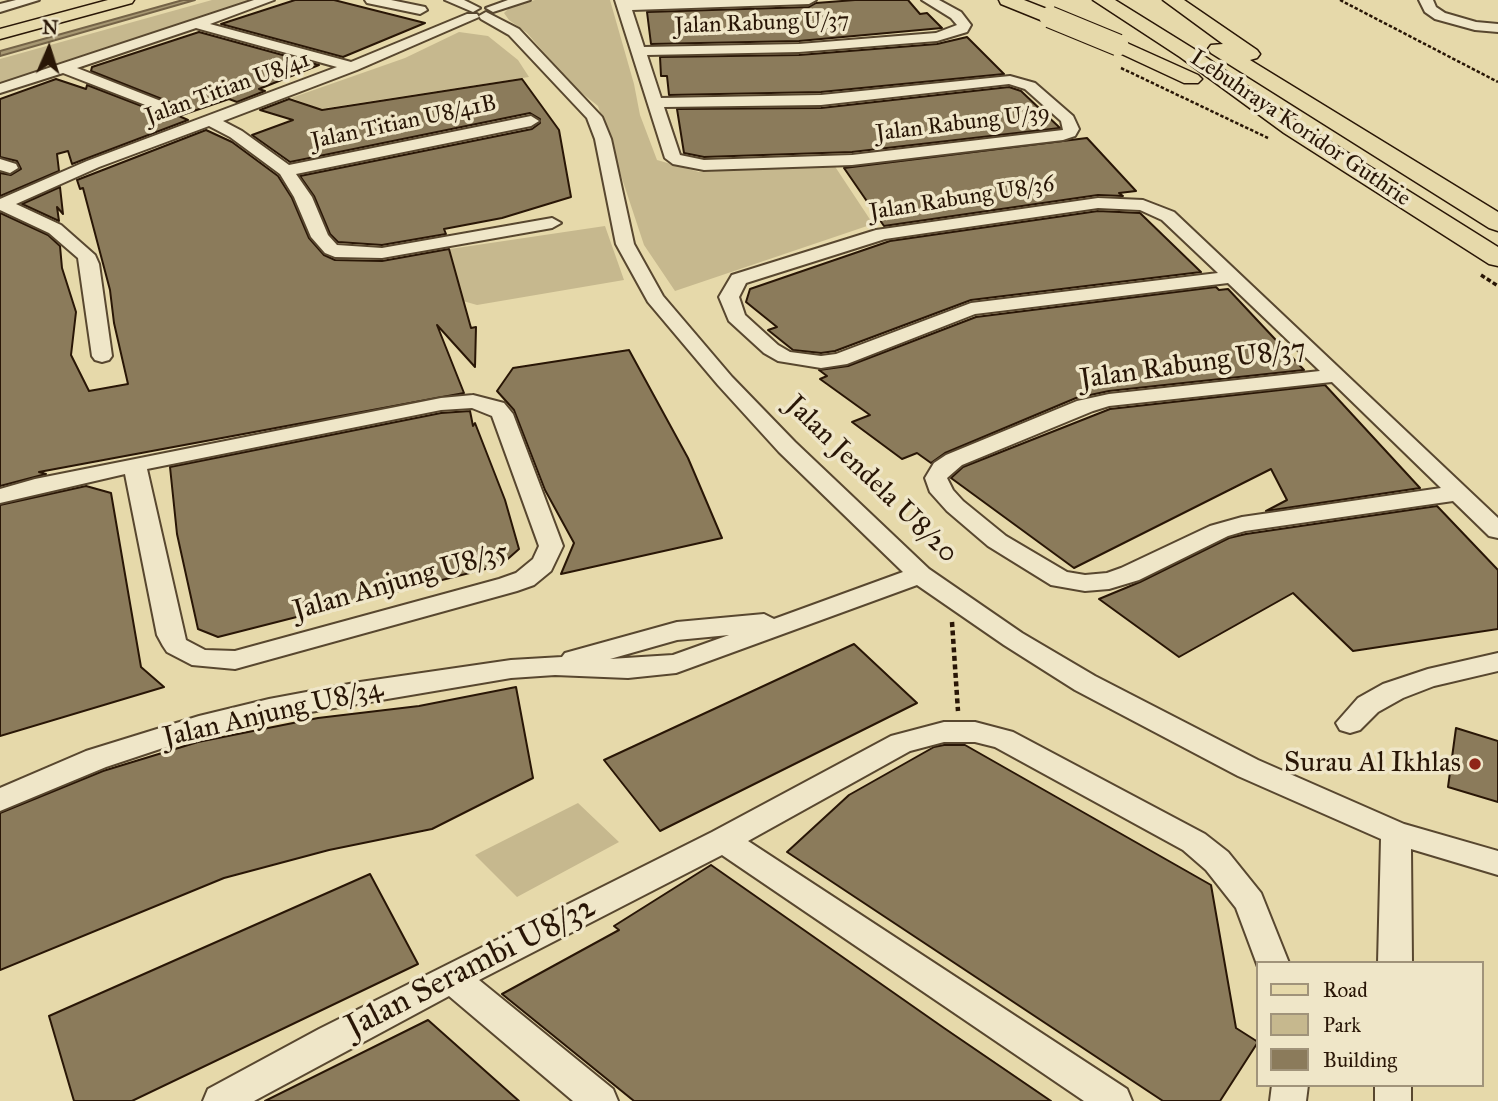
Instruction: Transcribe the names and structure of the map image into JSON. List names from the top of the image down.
{
  "streets": {
    "highway": ["Lebuhraya Koridor Guthrie"],
    "street": [
      "Jalan Rabung U/37",
      "Jalan Titian U8/41",
      "Jalan Titian U8/41B",
      "Jalan Rabung U/39",
      "Jalan Rabung U8/36",
      "Jalan Rabung U8/37",
      "Jalan Jendela U8/20",
      "Jalan Anjung U8/35",
      "Jalan Anjung U8/34",
      "Jalan Serambi U8/32"
    ]
  },
  "crossings": [
    ["Jalan Titian U8/41", "Jalan Jendela U8/20"],
    ["Jalan Rabung U8/36", "Jalan Rabung U8/37"],
    ["Jalan Jendela U8/20", "Jalan Anjung U8/34"]
  ],
  "places": ["Surau Al Ikhlas"],
  "legend": ["Road", "Park", "Building"],
  "north": "top"
}
